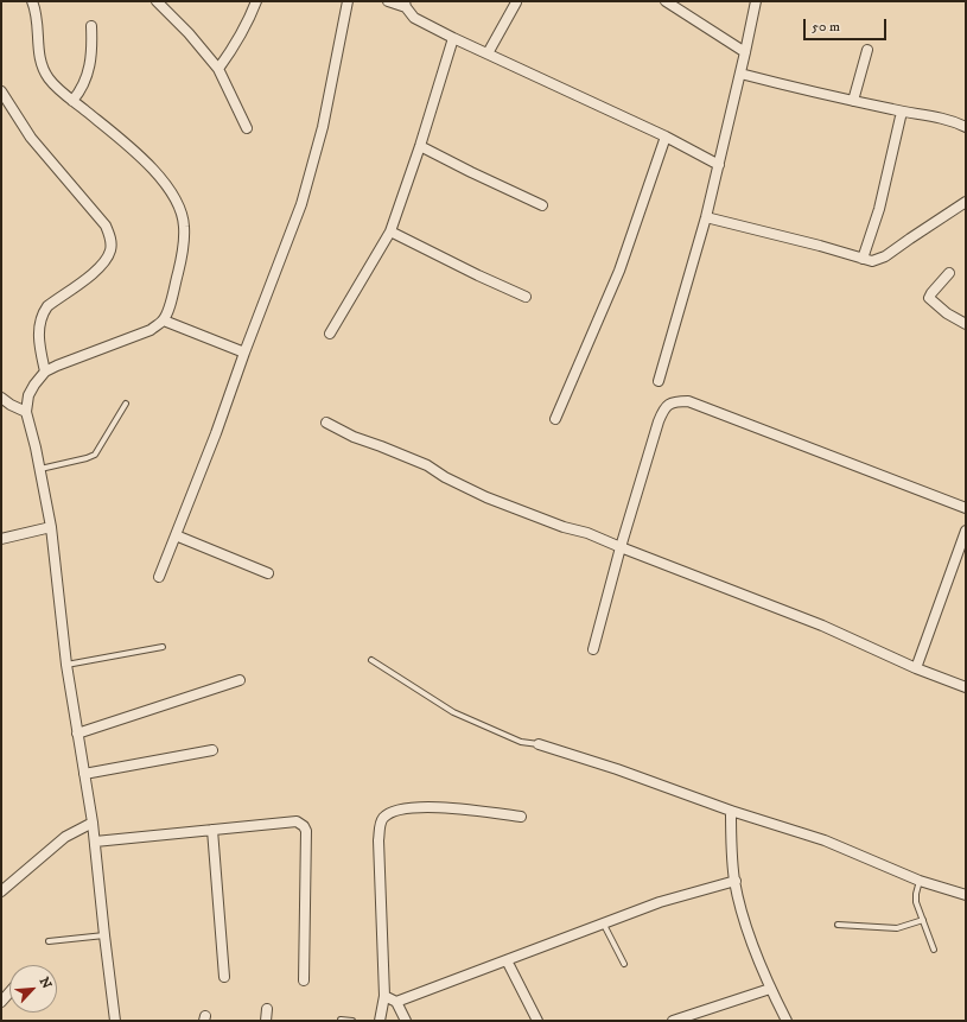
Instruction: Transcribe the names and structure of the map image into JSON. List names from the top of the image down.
{
  "scale_bar": "50 m",
  "north": "top right"
}
